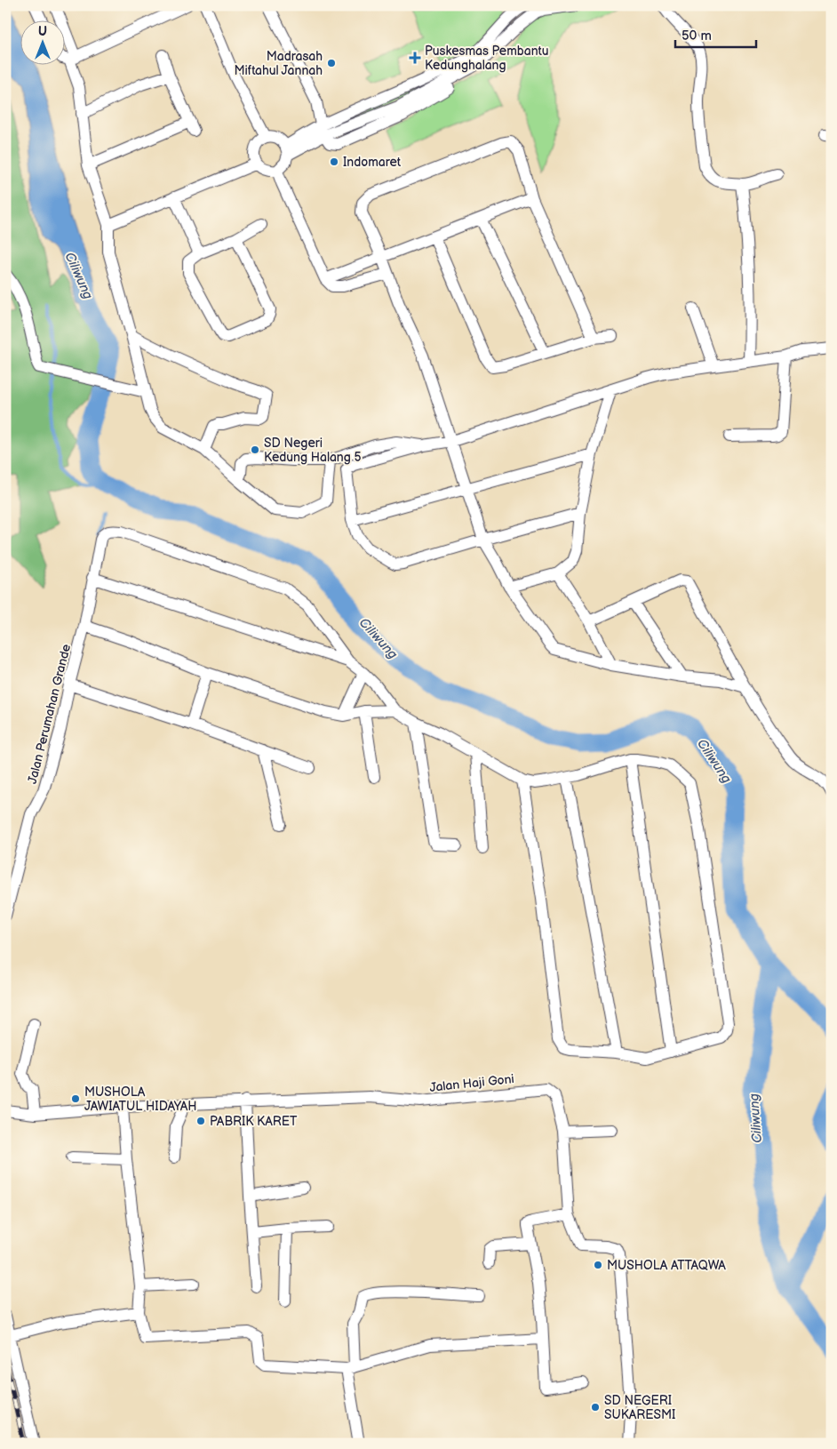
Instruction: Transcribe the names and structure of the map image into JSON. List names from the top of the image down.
{
  "streets": {
    "street": ["Jalan Perumahan Grande", "Jalan Haji Goni"]
  },
  "water": ["Ciliwung"],
  "places": {
    "health": ["Puskesmas Pembantu Kedunghalang"],
    "other": [
      "Madrasah Miftahul Jannah",
      "Indomaret",
      "SD Negeri Kedung Halang 5",
      "MUSHOLA JAWIATUL HIDAYAH",
      "PABRIK KARET",
      "MUSHOLA ATTAQWA",
      "SD NEGERI SUKARESMI"
    ]
  },
  "scale_bar": "50 m",
  "north": "top"
}
